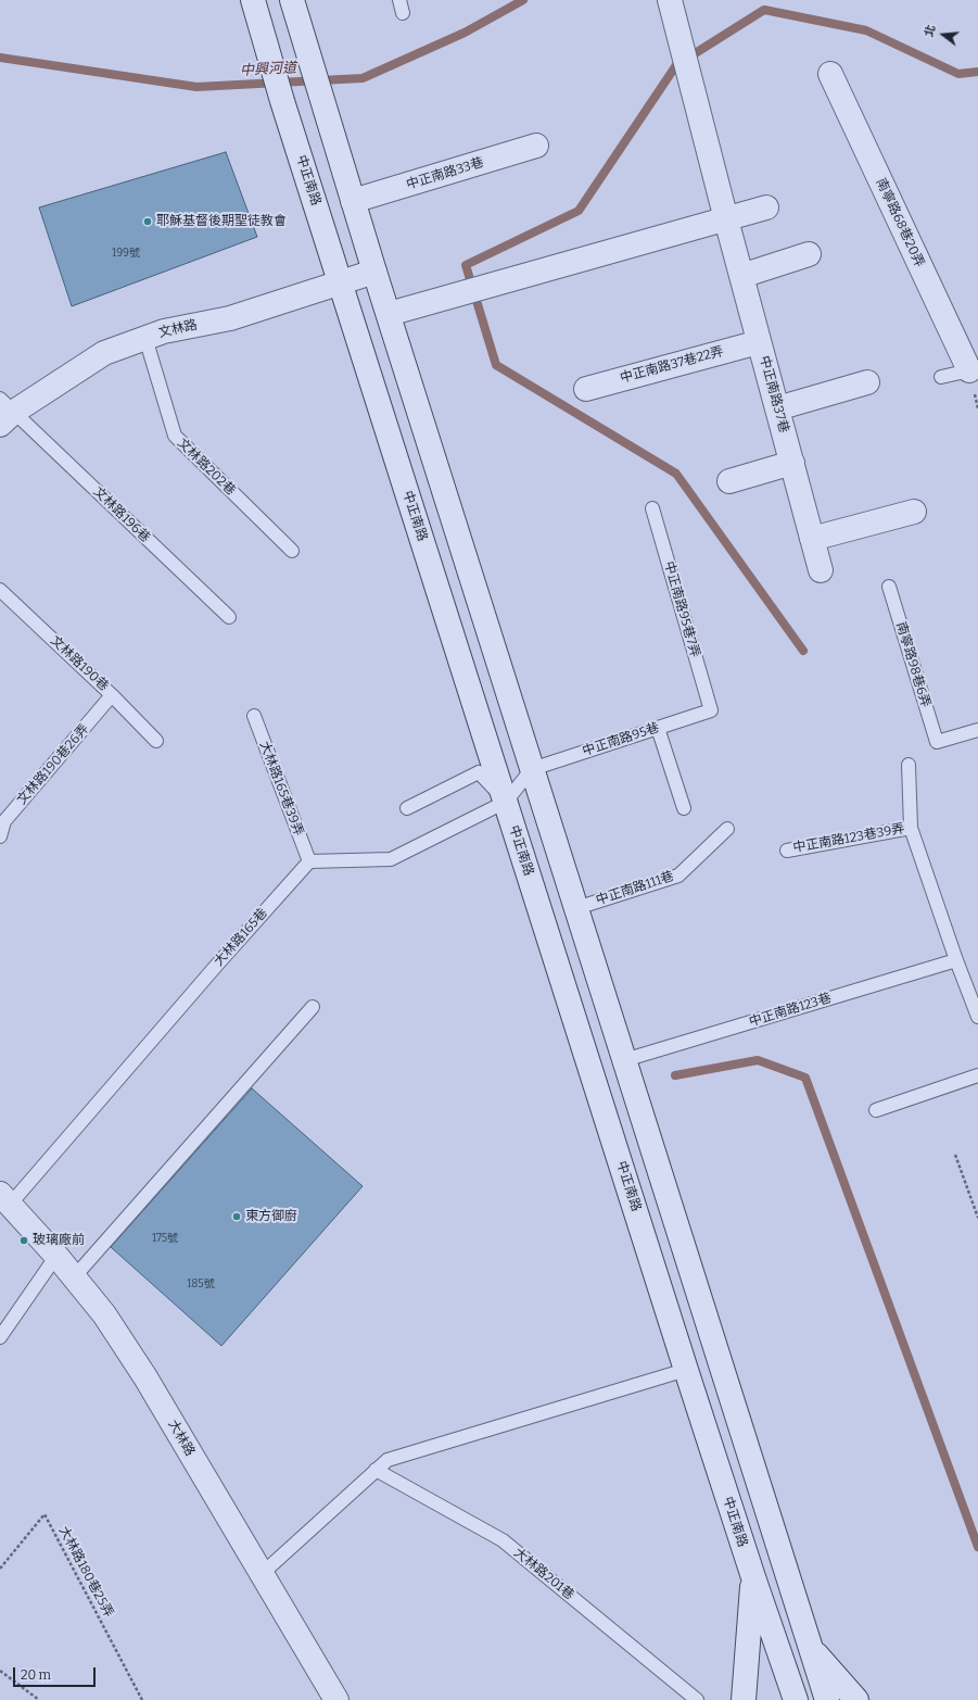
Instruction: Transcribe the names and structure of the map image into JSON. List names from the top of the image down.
{
  "streets": {
    "street": [
      "中正南路33巷",
      "中正南路",
      "南寧路68巷20弄",
      "文林路",
      "中正南路37巷22弄",
      "中正南路37巷",
      "大林路"
    ],
    "lane": [
      "文林路202巷",
      "文林路196巷",
      "中正南路95巷7弄",
      "文林路190巷",
      "南寧路98巷6弄",
      "中正南路95巷",
      "文林路190巷26弄",
      "大林路165巷39弄",
      "中正南路123巷39弄",
      "中正南路111巷",
      "大林路165巷",
      "中正南路123巷",
      "大林路201巷"
    ],
    "path": ["大林路180巷25弄"]
  },
  "crossings": [
    ["中正南路", "文林路"],
    ["文林路", "文林路202巷"],
    ["文林路", "文林路196巷"],
    ["中正南路37巷22弄", "中正南路37巷"],
    ["中正南路95巷7弄", "中正南路95巷"],
    ["文林路190巷", "文林路190巷26弄"],
    ["大林路165巷39弄", "大林路165巷"],
    ["大林路165巷", "大林路"]
  ],
  "water": ["中興河道"],
  "places": ["耶穌基督後期聖徒教會", "東方御廚", "玻璃廠前"],
  "house_numbers": ["199號", "175號", "185號"],
  "scale_bar": "20 m",
  "north": "left"
}
